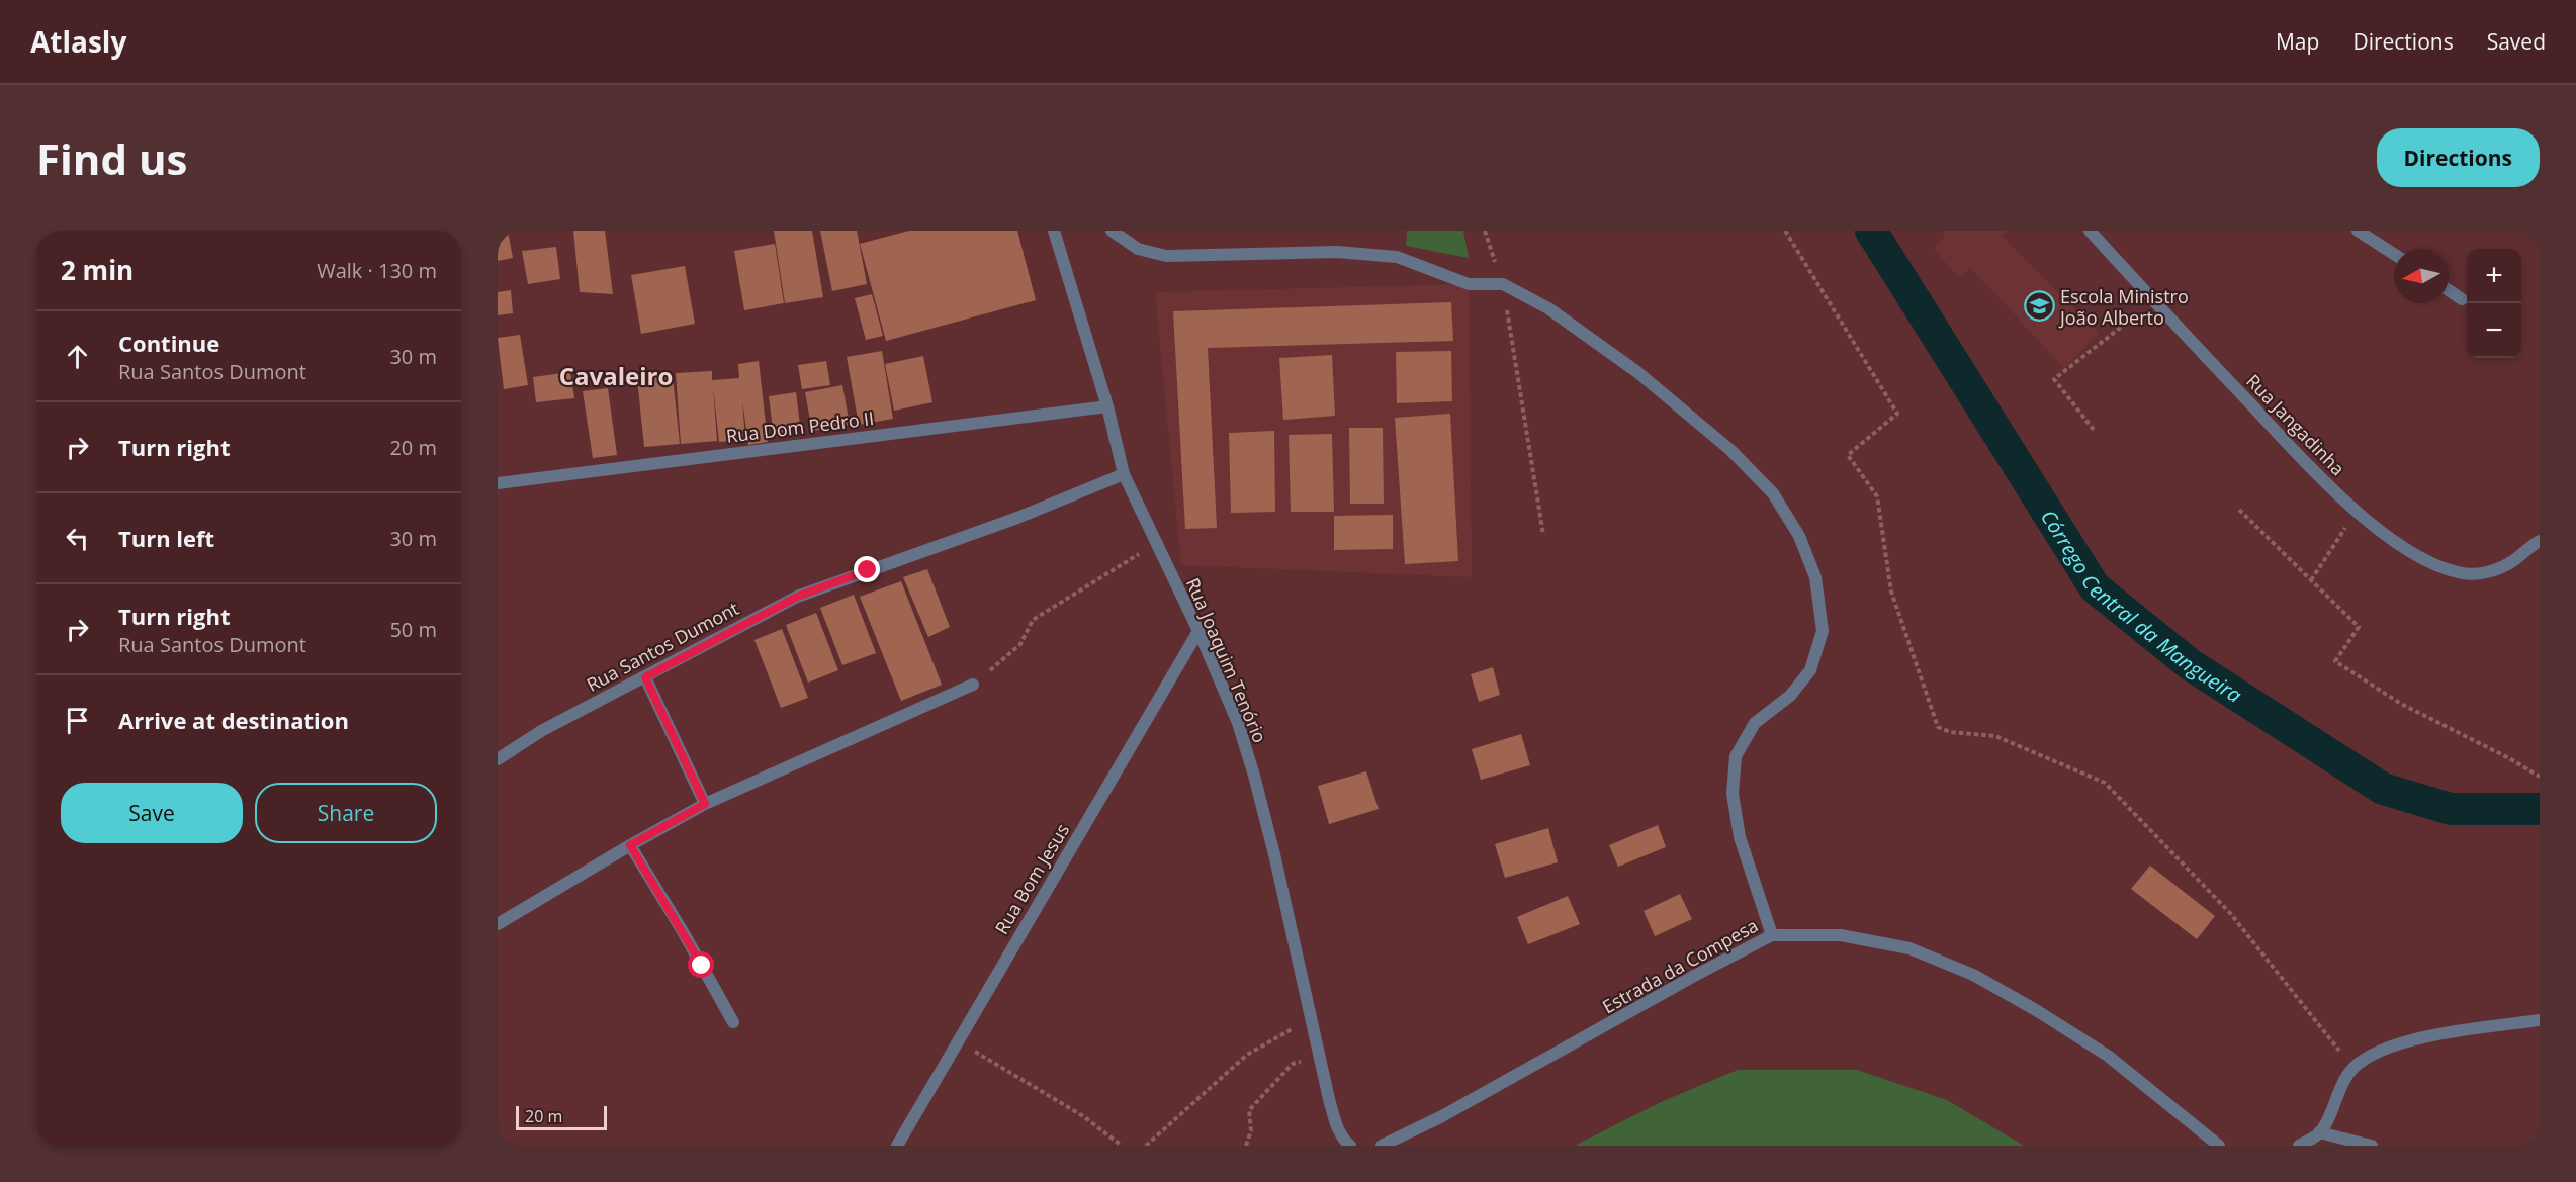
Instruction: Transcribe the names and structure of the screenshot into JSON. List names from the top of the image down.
{
  "streets": {
    "street": [
      "Rua Jangadinha",
      "Rua Dom Pedro II",
      "Rua Santos Dumont",
      "Rua Joaquim Tenório",
      "Rua Bom Jesus",
      "Estrada da Compesa"
    ]
  },
  "crossings": [
    ["Rua Dom Pedro II", "Rua Joaquim Tenório"],
    ["Rua Santos Dumont", "Rua Joaquim Tenório"],
    ["Rua Joaquim Tenório", "Rua Bom Jesus"]
  ],
  "districts": ["Cavaleiro"],
  "water": ["Córrego Central da Mangueira"],
  "places": {
    "school or university": ["Escola Ministro João Alberto"]
  },
  "scale_bar": "20 m",
  "north": "left",
  "page": {
    "header": "Atlasly",
    "nav": ["Map", "Directions", "Saved"],
    "buttons": [
      "Directions",
      ["Save", "Share"]
    ],
    "title": "Find us",
    "heading": ["2 min", "Walk · 130 m"],
    "map_buttons": ["+", "−"],
    "list": [
      ["Continue", "Rua Santos Dumont", "30 m"],
      ["Turn right", "20 m"],
      ["Turn left", "30 m"],
      ["Turn right", "Rua Santos Dumont", "50 m"],
      "Arrive at destination"
    ],
    "scale": "20 m"
  }
}
